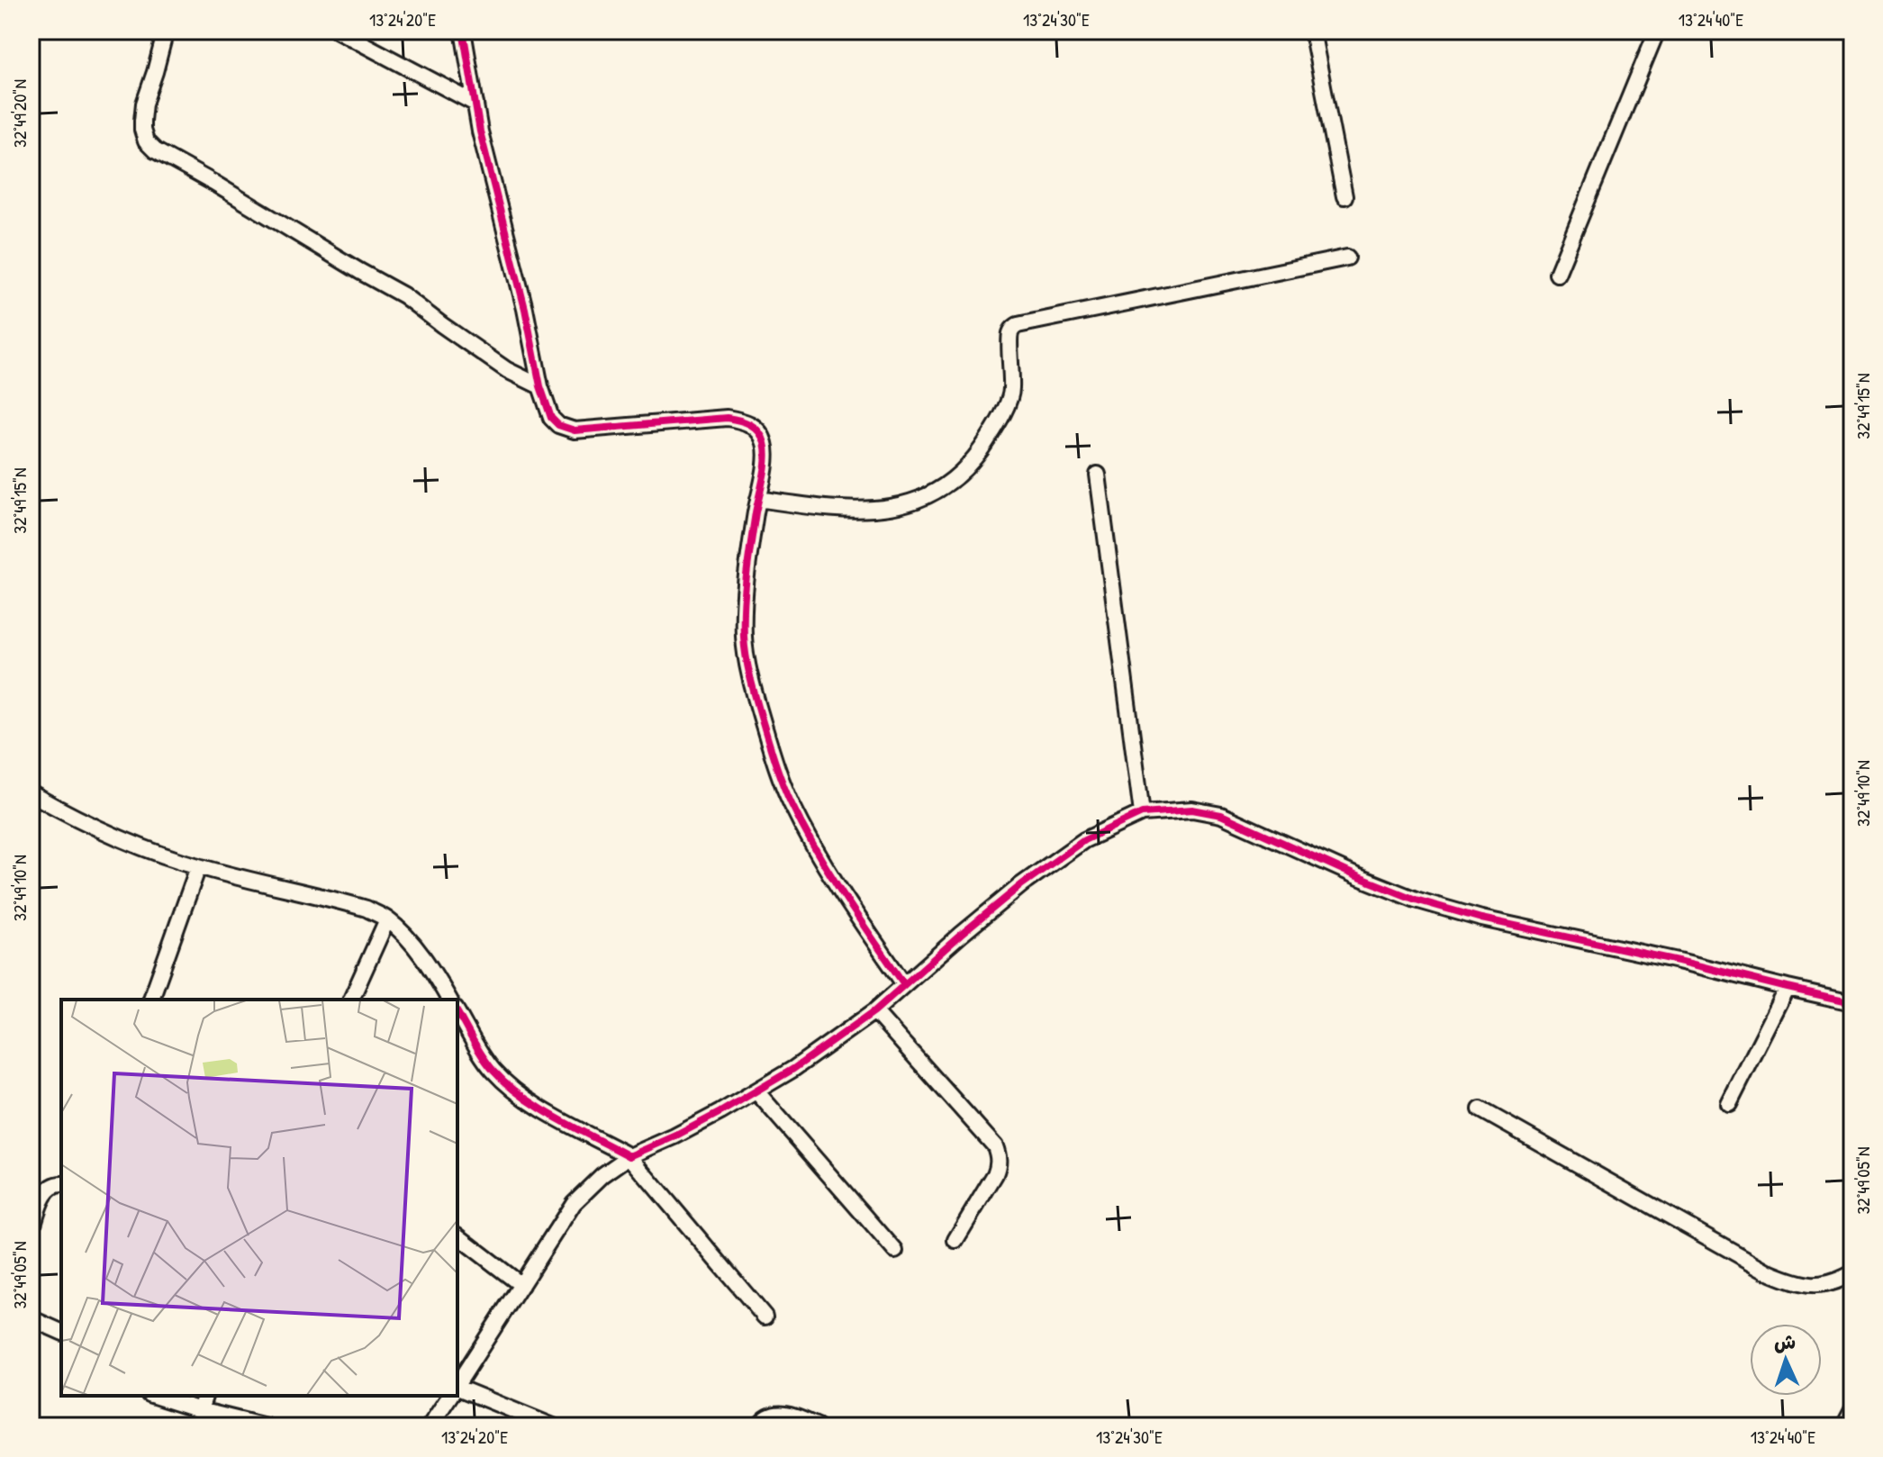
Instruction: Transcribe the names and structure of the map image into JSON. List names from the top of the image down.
{
  "north": "top",
  "coordinates": [
    "13°24'20\"E",
    "13°24'30\"E",
    "13°24'40\"E",
    "32°49'20\"N",
    "32°49'15\"N",
    "32°49'10\"N",
    "32°49'05\"N"
  ]
}
